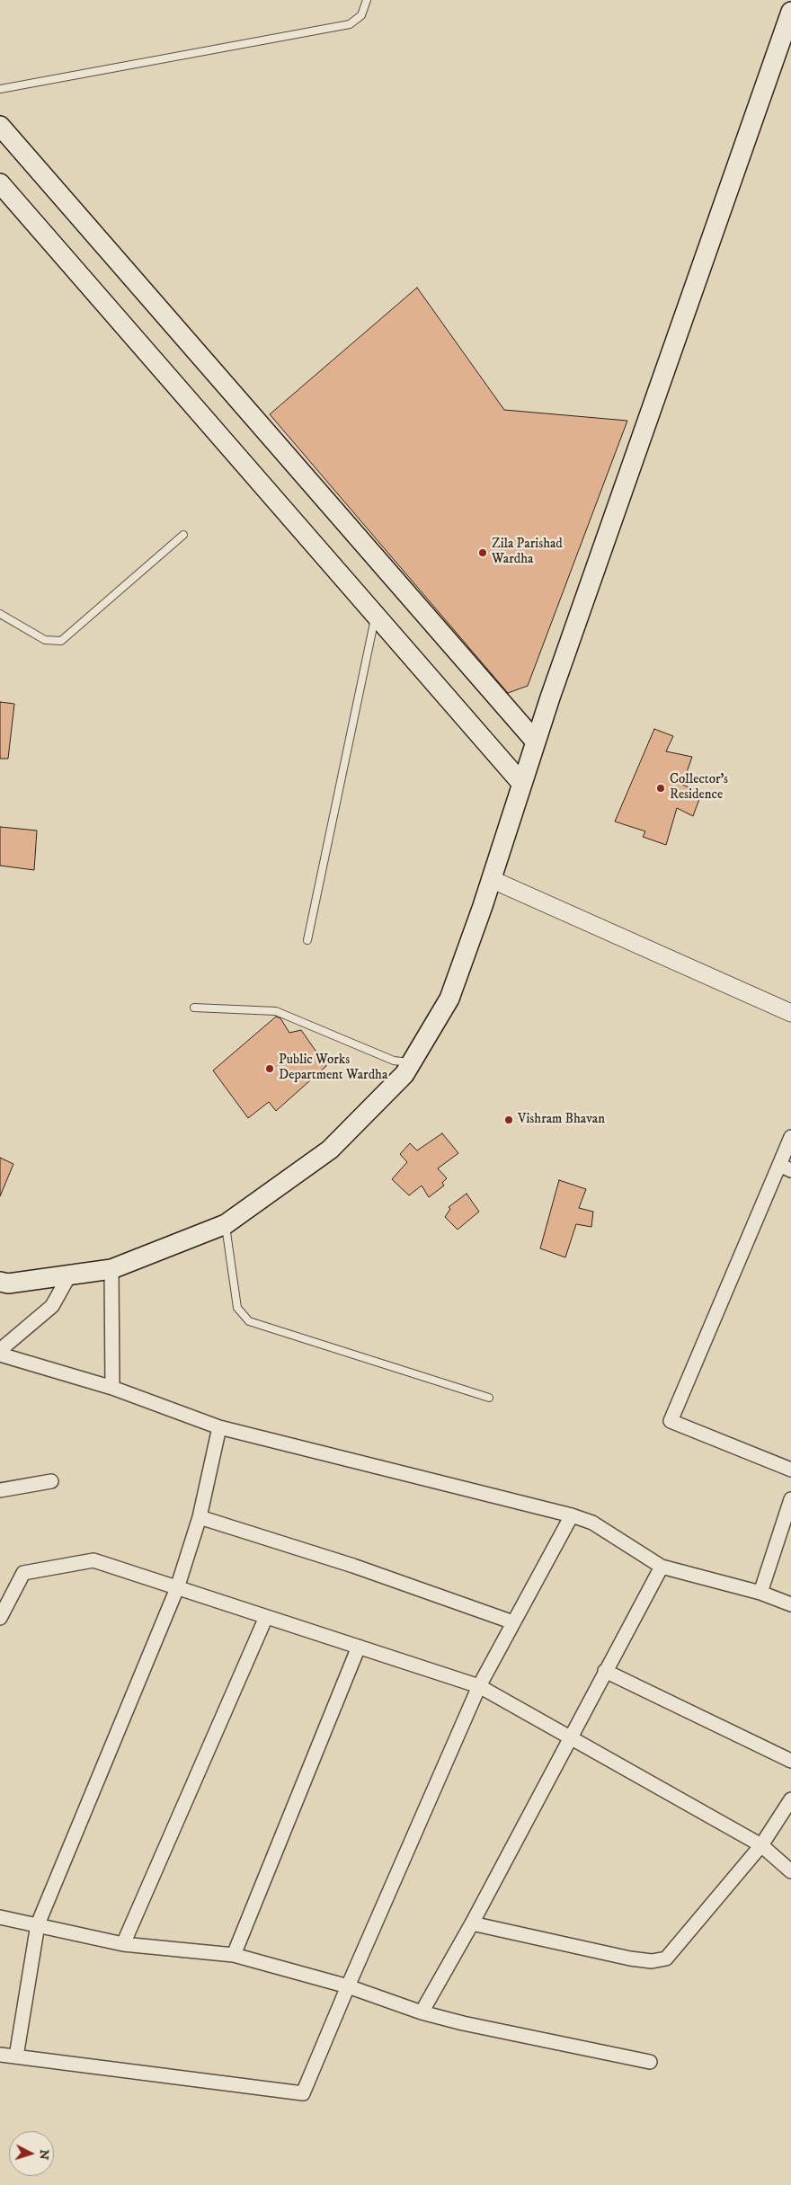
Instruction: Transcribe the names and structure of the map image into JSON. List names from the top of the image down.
{
  "places": [
    "Zila Parishad Wardha",
    "Collector's Residence",
    "Public Works Department Wardha",
    "Vishram Bhavan"
  ],
  "north": "right"
}
